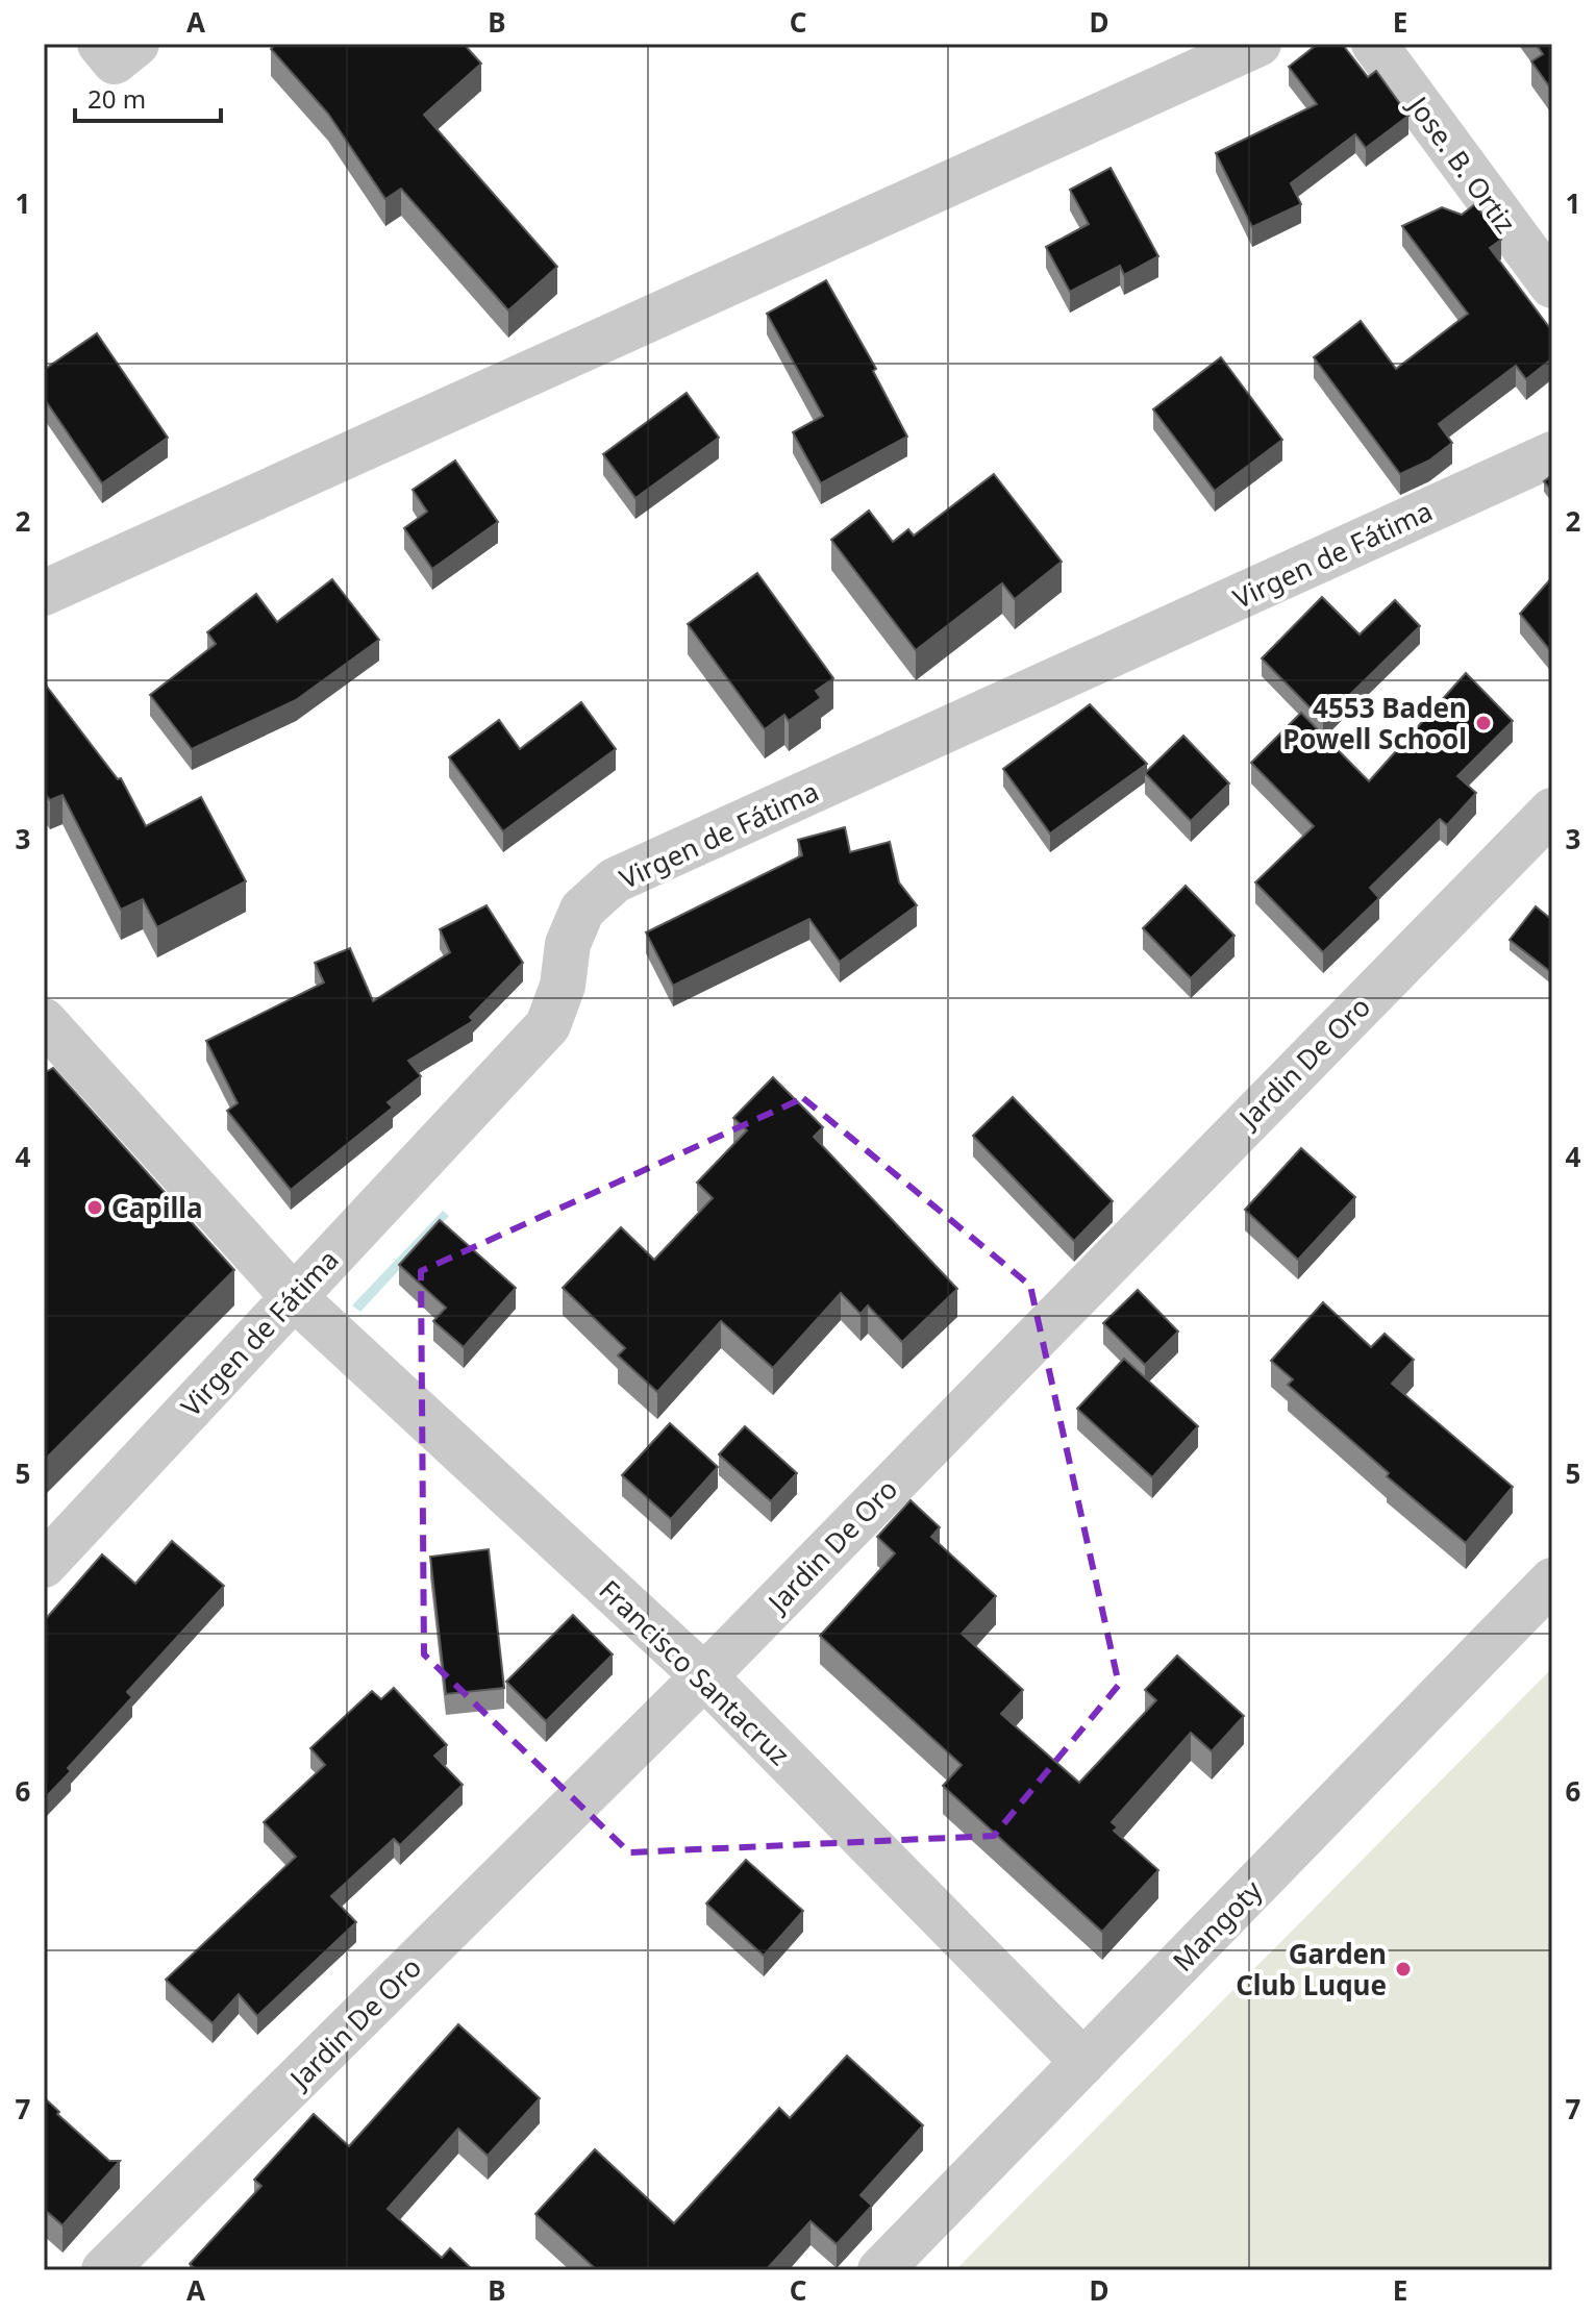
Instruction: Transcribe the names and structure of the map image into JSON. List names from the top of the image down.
{
  "streets": {
    "street": [
      "Jose. B. Ortiz",
      "Virgen de Fátima",
      "Jardin De Oro",
      "Francisco Santacruz",
      "Mangoty"
    ]
  },
  "crossings": [
    ["Virgen de Fátima", "Francisco Santacruz"],
    ["Jardin De Oro", "Francisco Santacruz"],
    ["Francisco Santacruz", "Mangoty"]
  ],
  "places": ["4553 Baden Powell School", "Capilla", "Garden Club Luque"],
  "scale_bar": "20 m",
  "grid": {
    "columns": [
      "A",
      "B",
      "C",
      "D",
      "E"
    ],
    "rows": [
      "1",
      "2",
      "3",
      "4",
      "5",
      "6",
      "7"
    ]
  }
}
